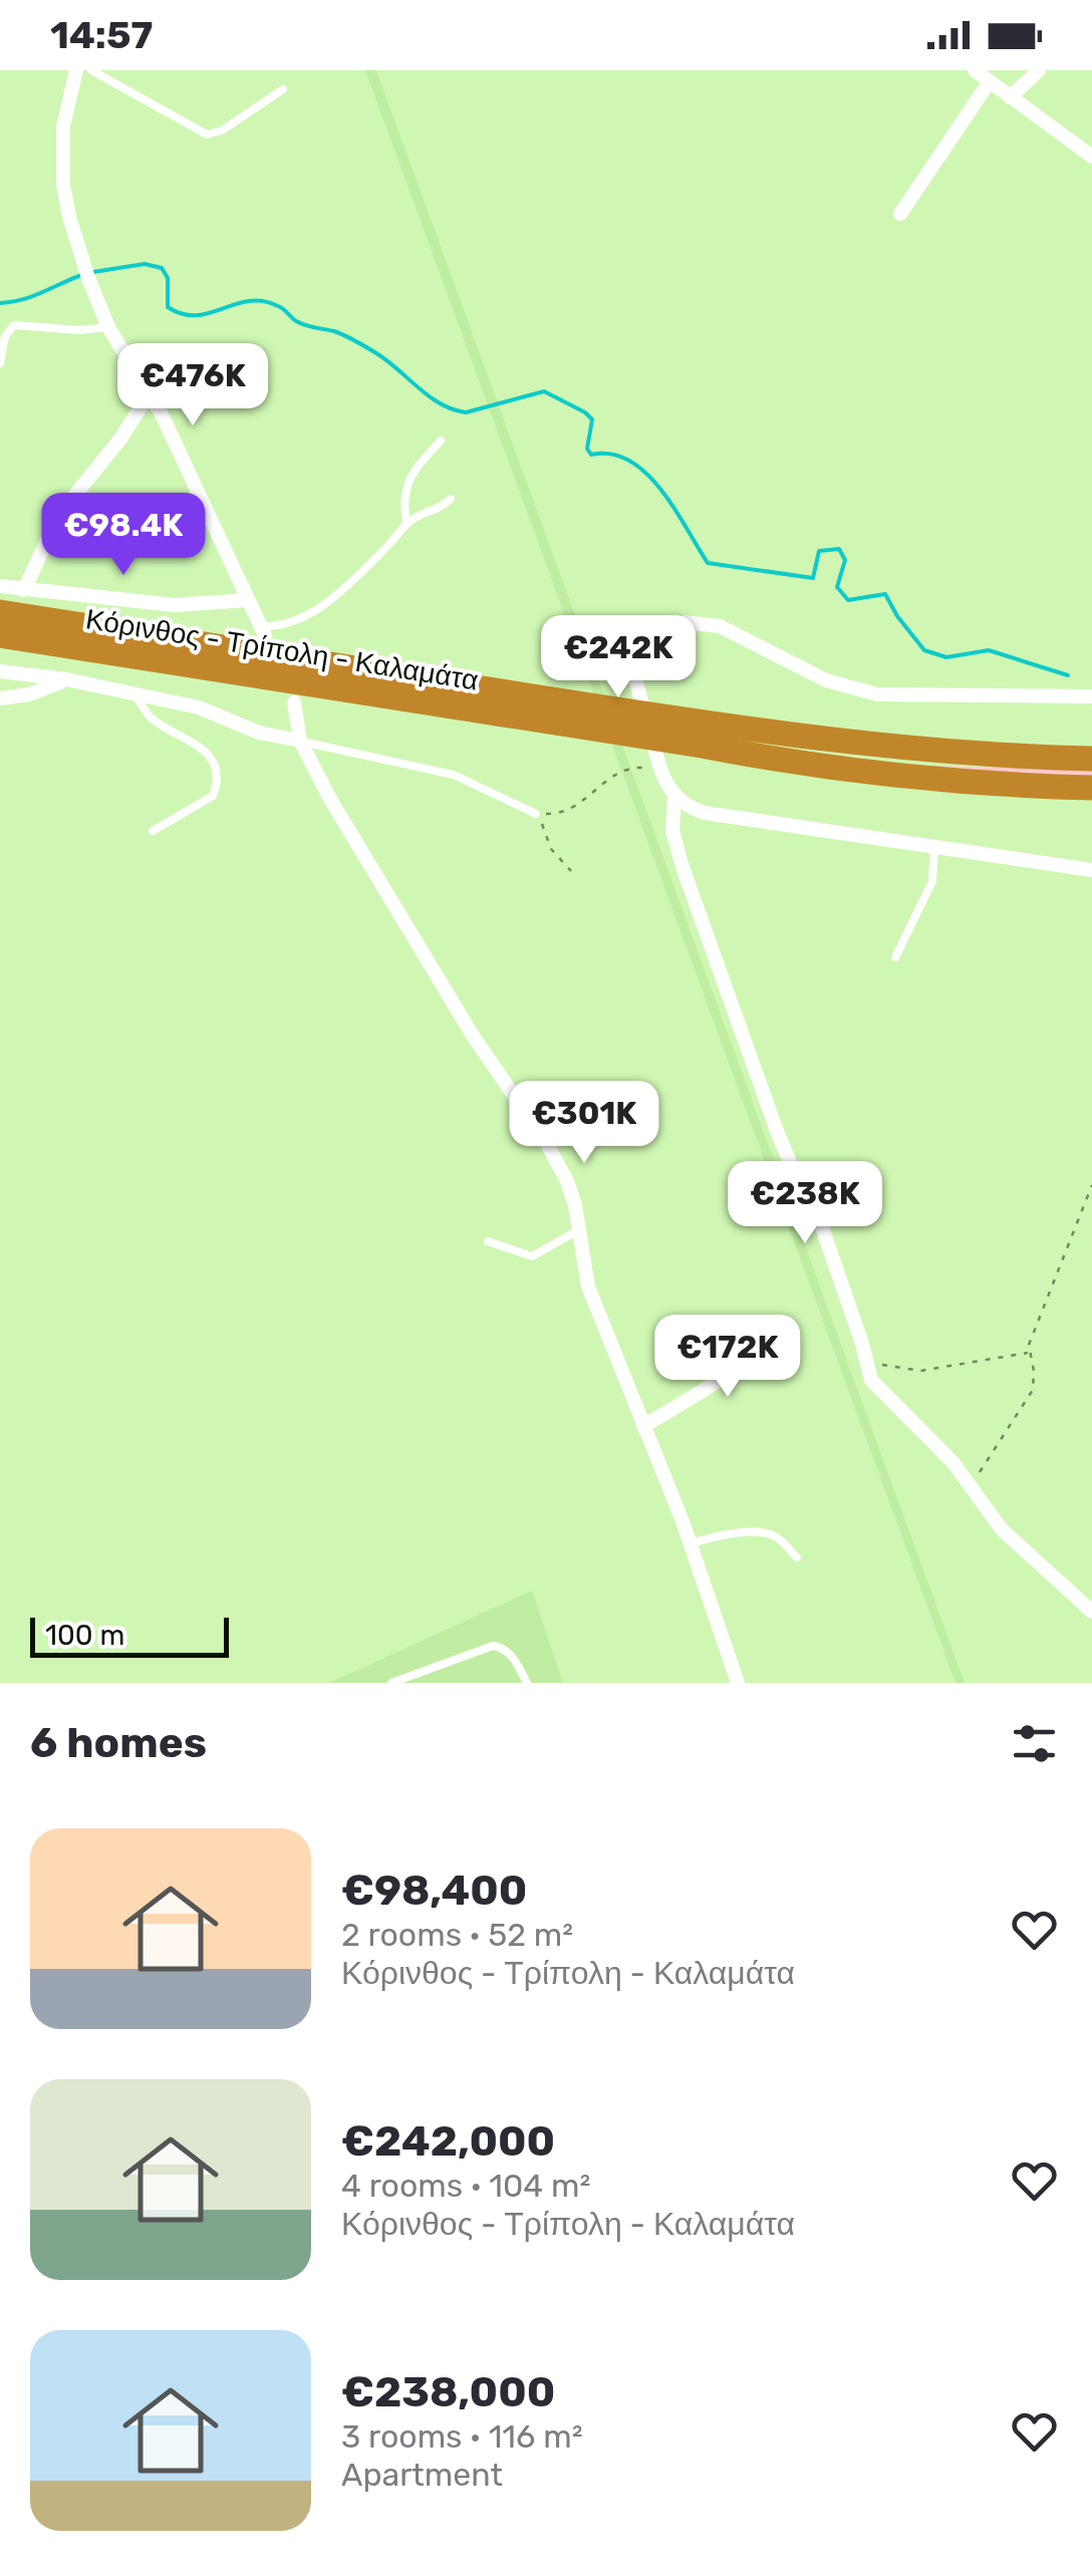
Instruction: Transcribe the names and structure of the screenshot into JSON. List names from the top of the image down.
{
  "streets": {
    "highway": ["Κόρινθος - Τρίπολη - Καλαμάτα"]
  },
  "scale_bar": "100 m",
  "page": {
    "status": "14:57",
    "price": [
      "€476K",
      "€98.4K",
      "€242K",
      "€301K",
      "€238K",
      "€172K"
    ],
    "scale": "100 m",
    "heading": "6 homes",
    "list": [
      {
        "name": "€98,400",
        "note": "2 rooms · 52 m² · Κόρινθος - Τρίπολη - Καλαμάτα"
      },
      {
        "name": "€242,000",
        "note": "4 rooms · 104 m² · Κόρινθος - Τρίπολη - Καλαμάτα"
      },
      {
        "name": "€238,000",
        "note": "3 rooms · 116 m² · Apartment"
      }
    ]
  }
}
